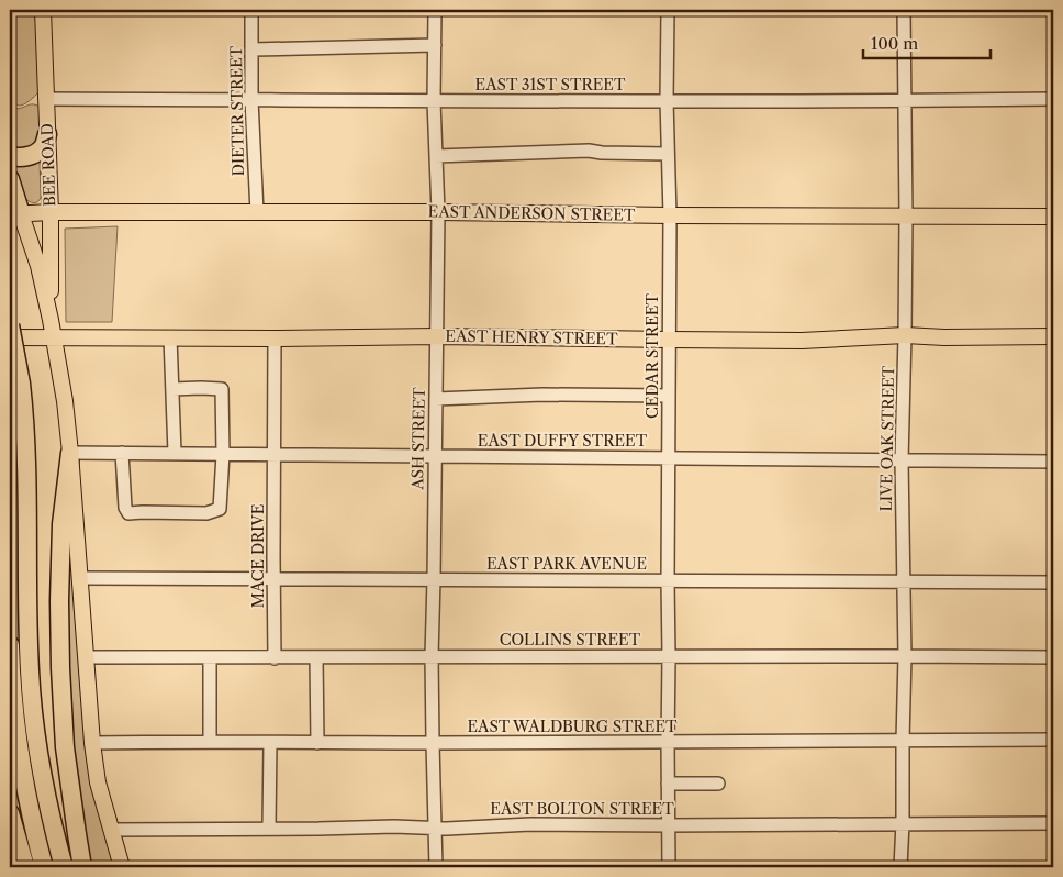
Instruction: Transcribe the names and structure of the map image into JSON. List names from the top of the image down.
{
  "streets": {
    "main road": ["BEE ROAD", "EAST ANDERSON STREET", "EAST HENRY STREET"],
    "street": [
      "EAST 31ST STREET",
      "DIETER STREET",
      "CEDAR STREET",
      "ASH STREET",
      "LIVE OAK STREET",
      "EAST DUFFY STREET",
      "MACE DRIVE",
      "EAST PARK AVENUE",
      "COLLINS STREET",
      "EAST WALDBURG STREET",
      "EAST BOLTON STREET"
    ]
  },
  "crossings": [
    ["EAST 31ST STREET", "DIETER STREET"],
    ["EAST 31ST STREET", "BEE ROAD"],
    ["EAST 31ST STREET", "CEDAR STREET"],
    ["EAST 31ST STREET", "ASH STREET"],
    ["EAST 31ST STREET", "LIVE OAK STREET"],
    ["DIETER STREET", "EAST ANDERSON STREET"],
    ["BEE ROAD", "EAST ANDERSON STREET"],
    ["EAST ANDERSON STREET", "CEDAR STREET"],
    ["EAST ANDERSON STREET", "ASH STREET"],
    ["EAST ANDERSON STREET", "LIVE OAK STREET"],
    ["EAST HENRY STREET", "CEDAR STREET"],
    ["EAST HENRY STREET", "ASH STREET"],
    ["EAST HENRY STREET", "LIVE OAK STREET"],
    ["CEDAR STREET", "EAST DUFFY STREET"],
    ["CEDAR STREET", "EAST PARK AVENUE"],
    ["CEDAR STREET", "COLLINS STREET"],
    ["CEDAR STREET", "EAST WALDBURG STREET"],
    ["CEDAR STREET", "EAST BOLTON STREET"],
    ["ASH STREET", "EAST DUFFY STREET"],
    ["ASH STREET", "EAST PARK AVENUE"],
    ["ASH STREET", "COLLINS STREET"],
    ["ASH STREET", "EAST WALDBURG STREET"],
    ["ASH STREET", "EAST BOLTON STREET"],
    ["LIVE OAK STREET", "EAST DUFFY STREET"],
    ["LIVE OAK STREET", "EAST PARK AVENUE"],
    ["LIVE OAK STREET", "COLLINS STREET"],
    ["LIVE OAK STREET", "EAST WALDBURG STREET"],
    ["LIVE OAK STREET", "EAST BOLTON STREET"],
    ["EAST DUFFY STREET", "MACE DRIVE"],
    ["MACE DRIVE", "EAST PARK AVENUE"],
    ["MACE DRIVE", "COLLINS STREET"]
  ],
  "scale_bar": "100 m"
}
